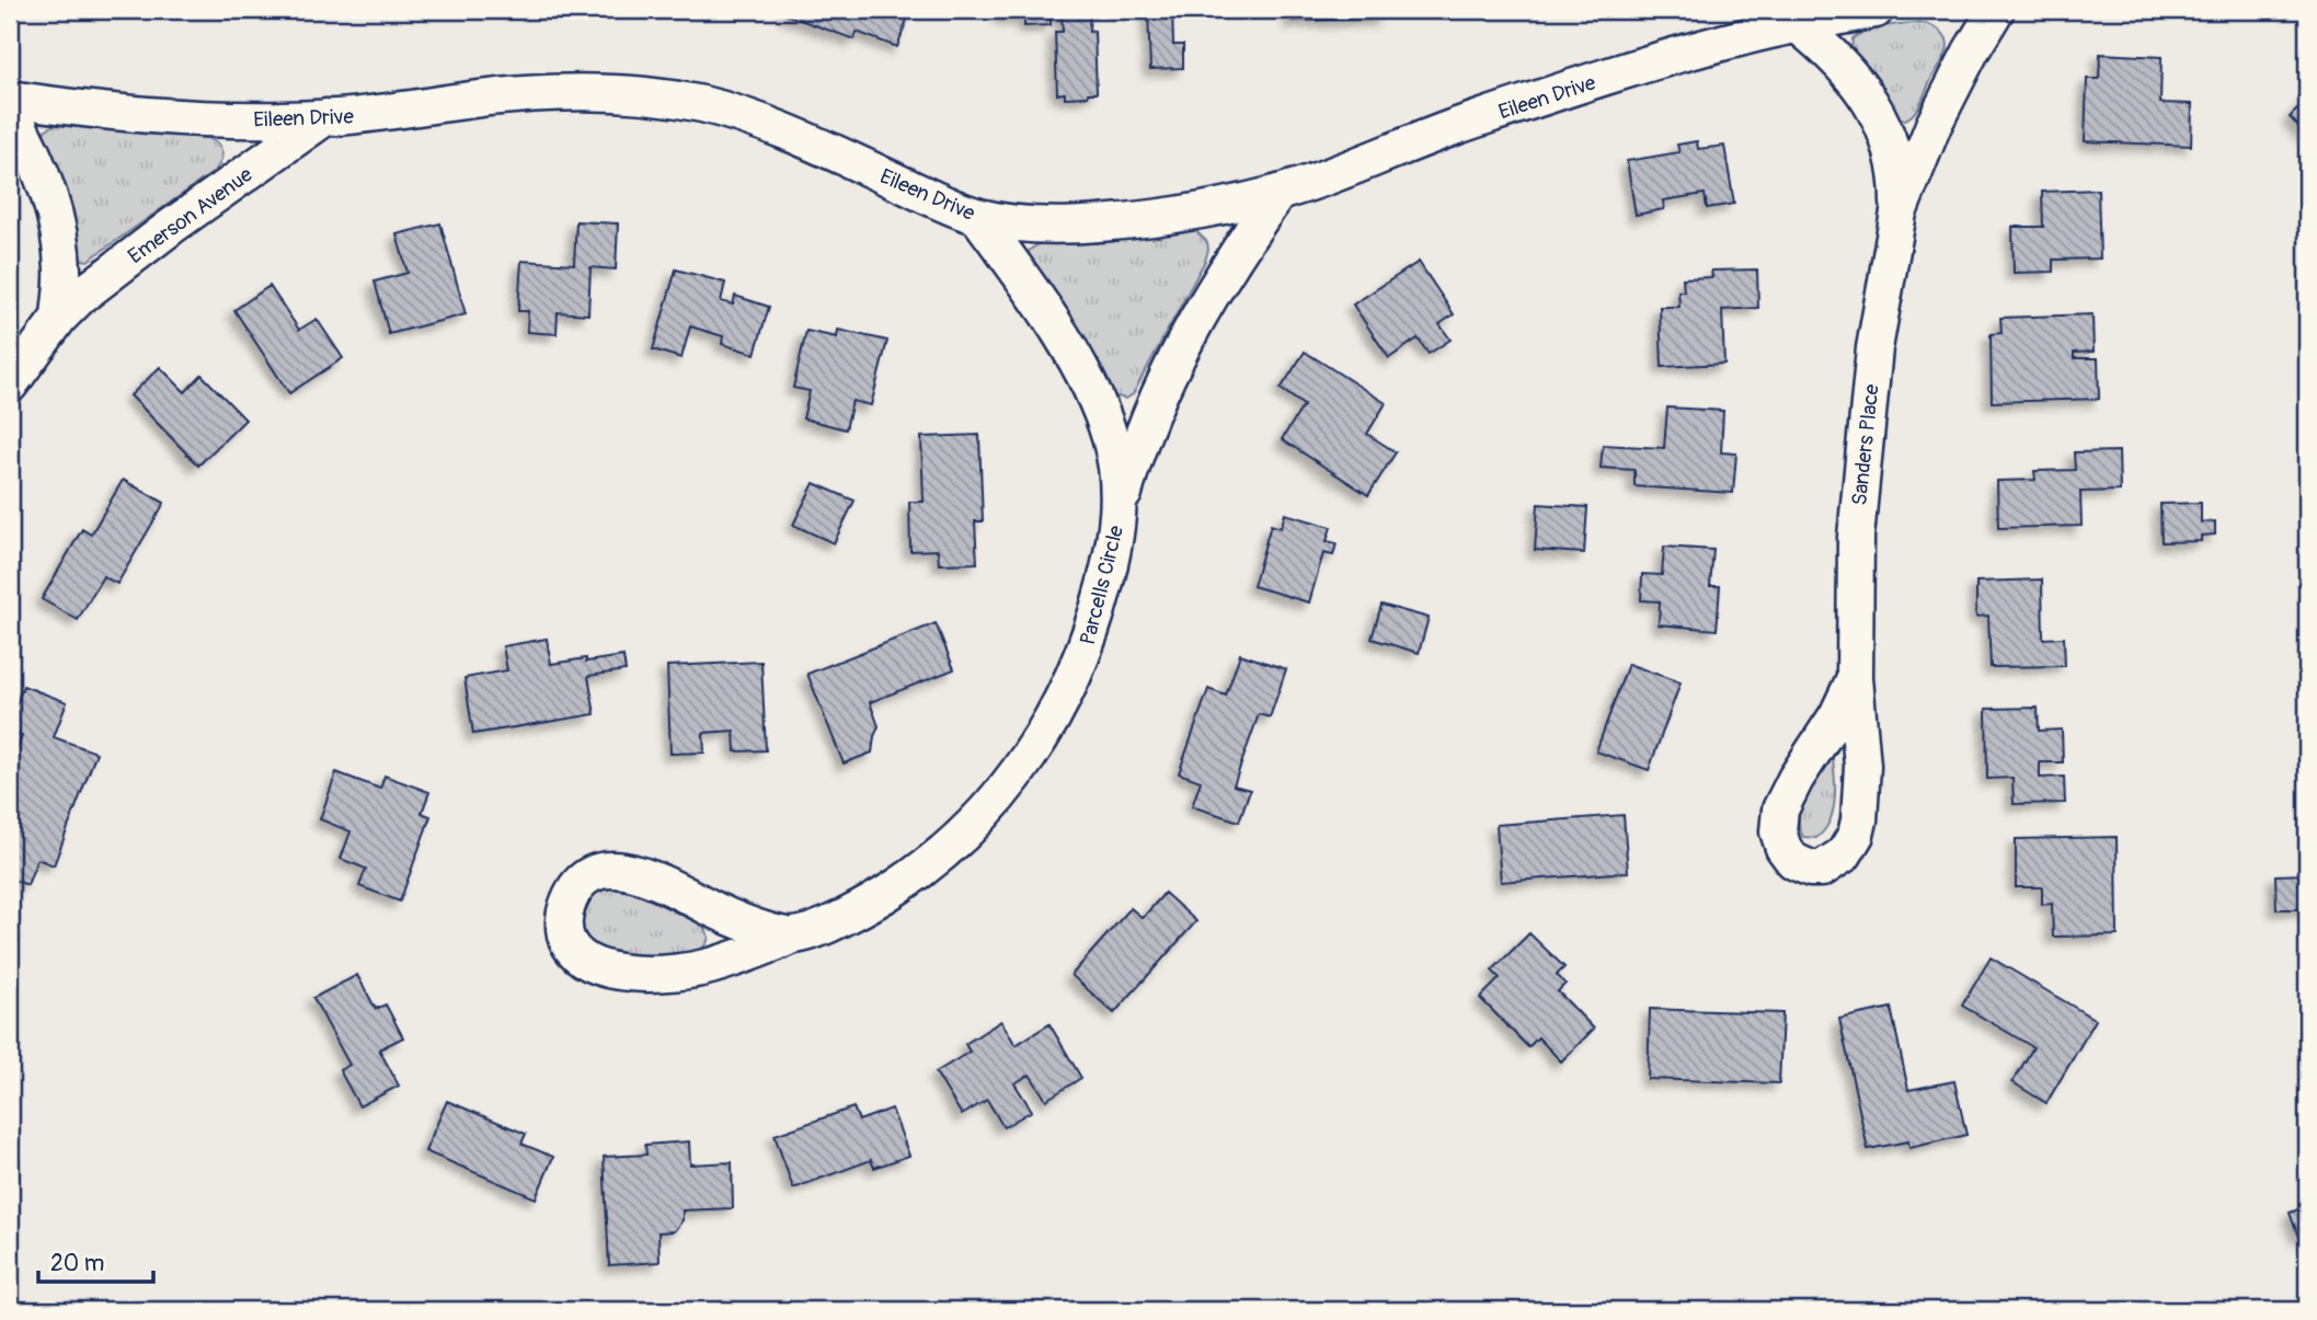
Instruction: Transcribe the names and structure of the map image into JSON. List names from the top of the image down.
{
  "streets": {
    "street": [
      "Eileen Drive",
      "Emerson Avenue",
      "Sanders Place",
      "Parcells Circle"
    ]
  },
  "crossings": [
    ["Eileen Drive", "Emerson Avenue"],
    ["Eileen Drive", "Sanders Place"],
    ["Eileen Drive", "Parcells Circle"]
  ],
  "scale_bar": "20 m"
}
